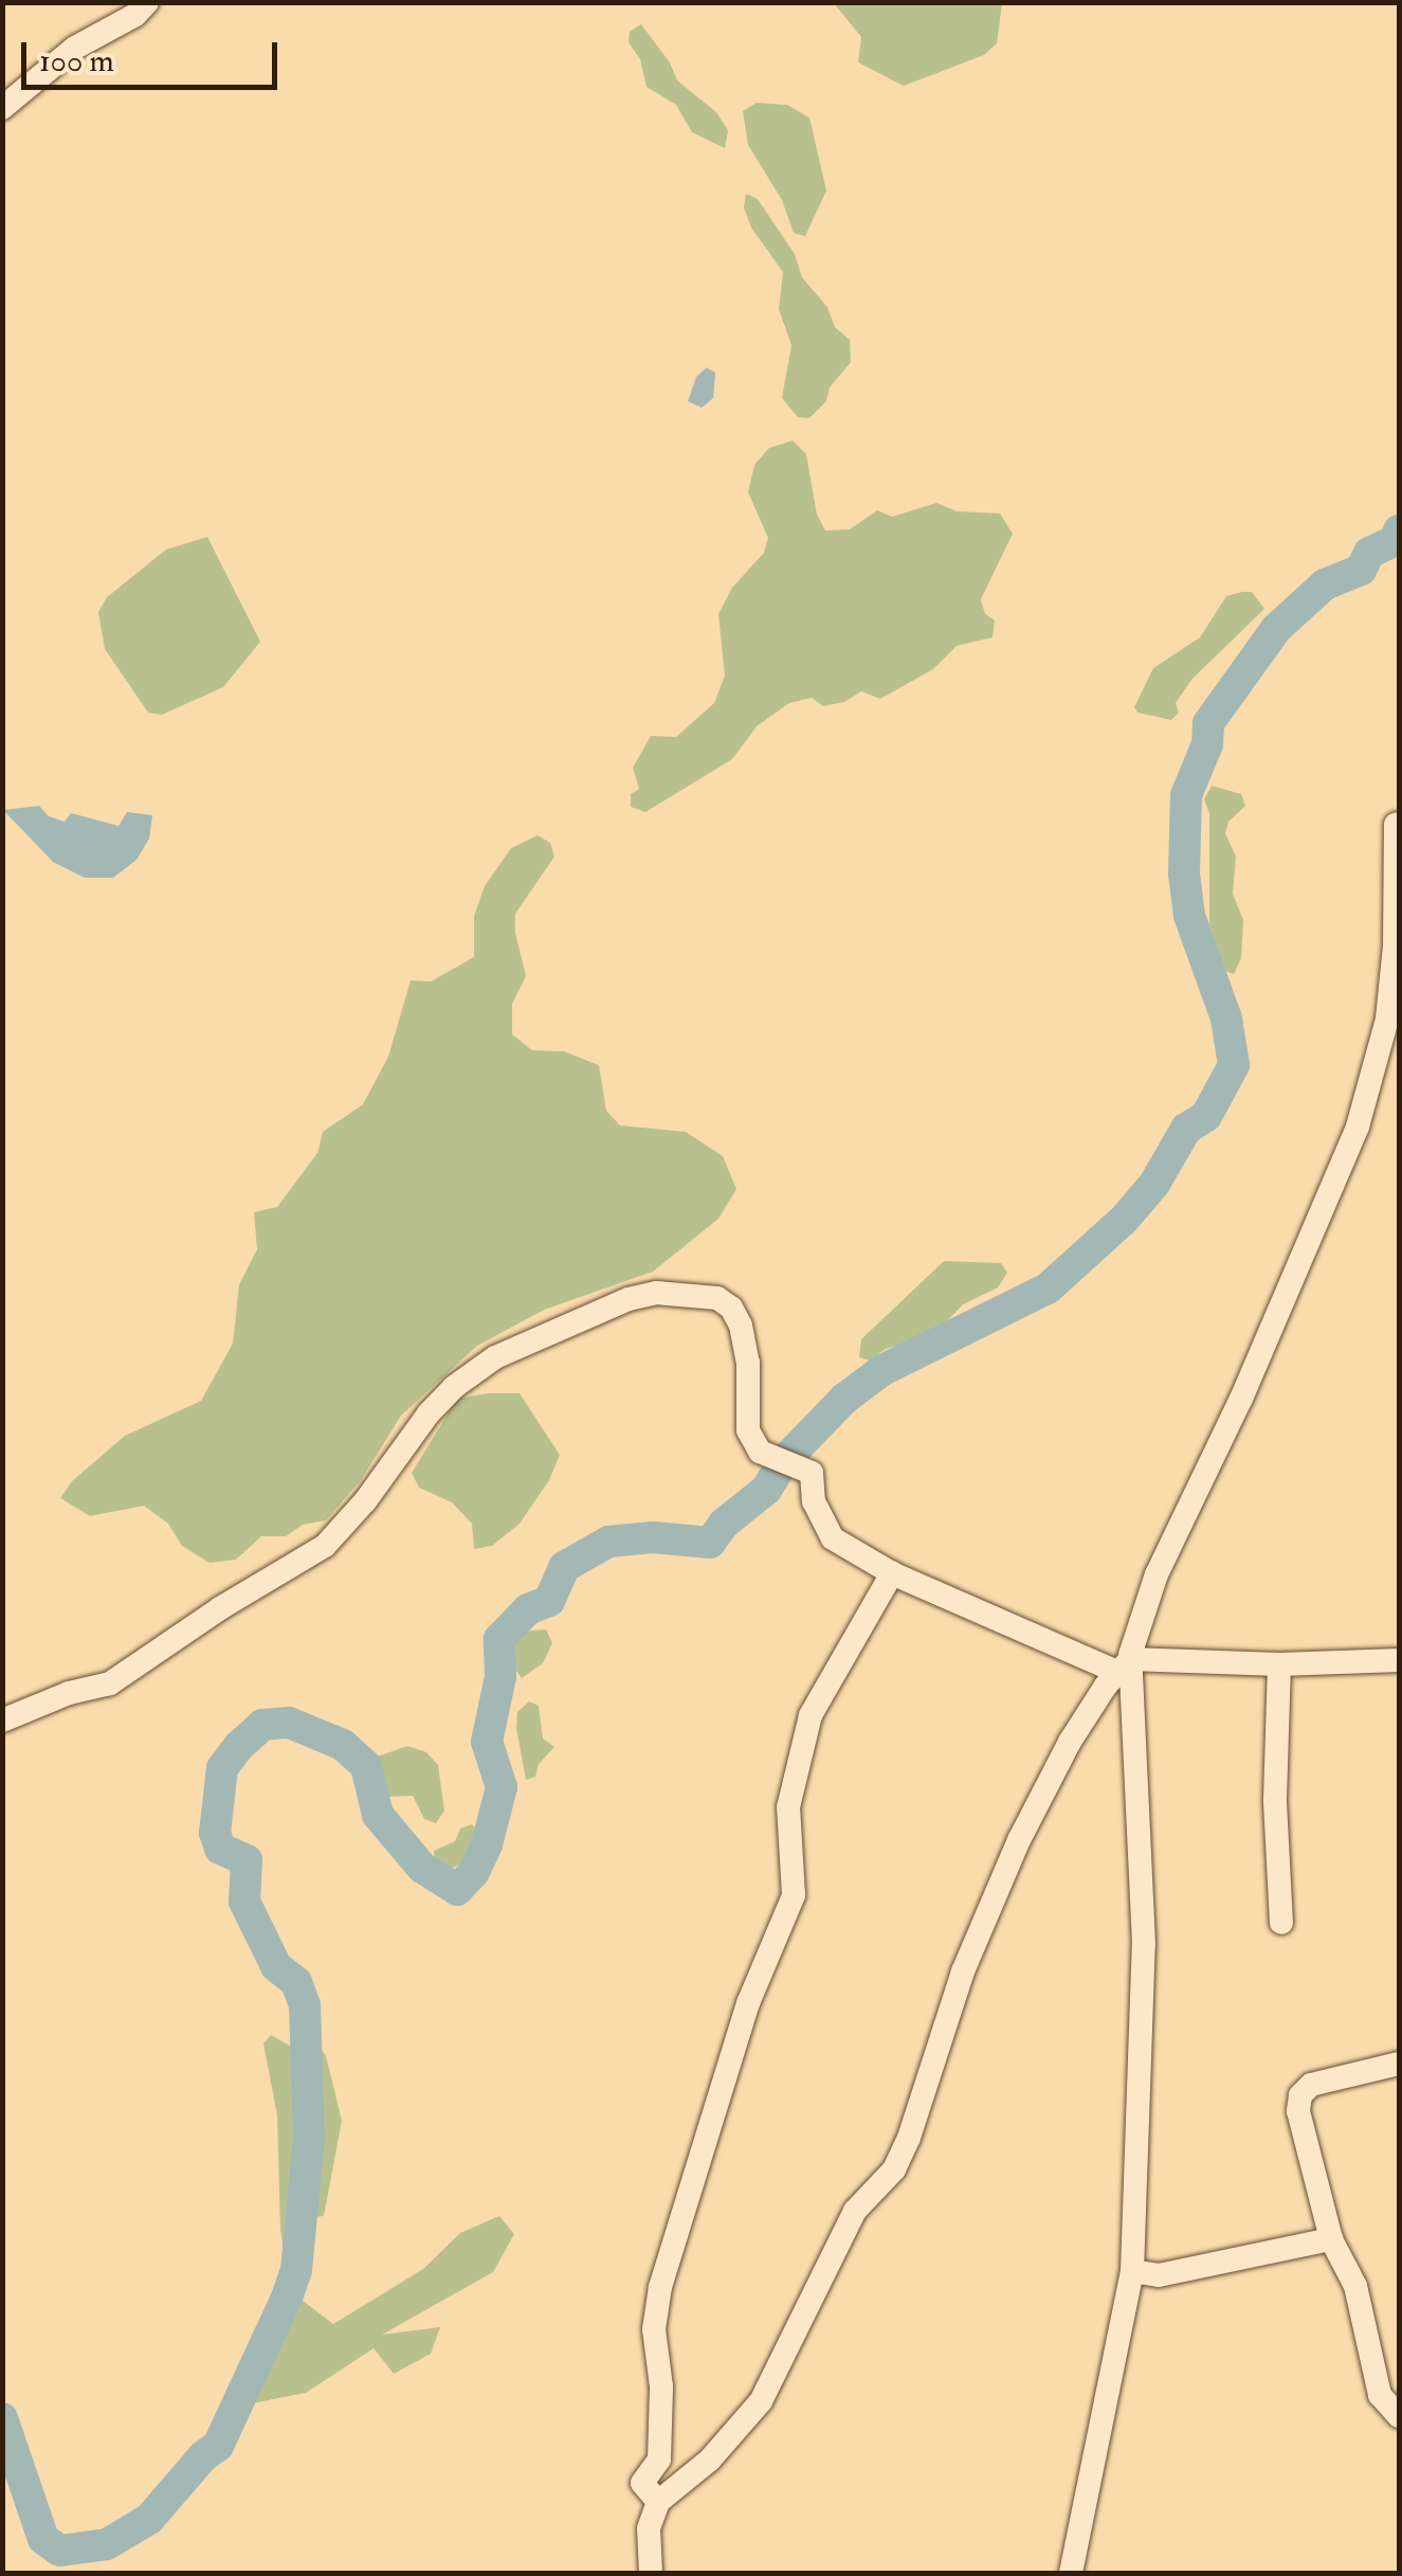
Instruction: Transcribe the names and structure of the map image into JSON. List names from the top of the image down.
{
  "scale_bar": "100 m"
}
